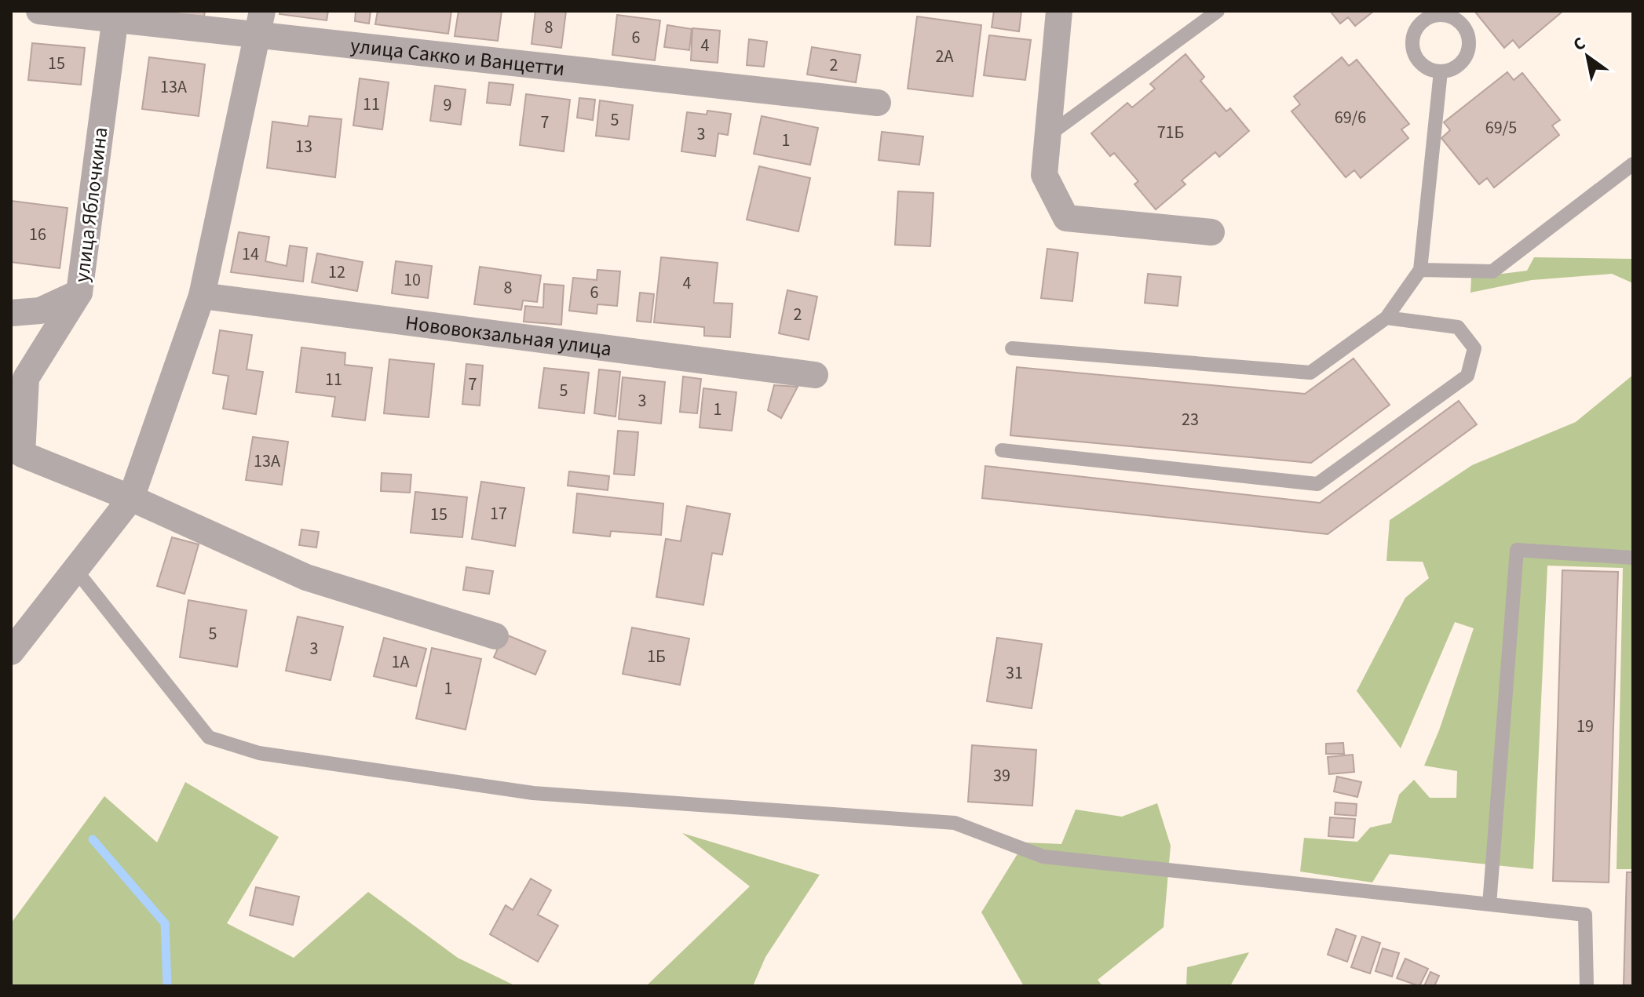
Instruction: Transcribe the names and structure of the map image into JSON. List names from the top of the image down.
{
  "streets": {
    "street": ["улица Сакко и Ванцетти", "улица Яблочкина", "Нововокзальная улица"]
  },
  "crossings": [
    ["улица Сакко и Ванцетти", "улица Яблочкина"]
  ],
  "house_numbers": [
    "8",
    "6",
    "4",
    "2А",
    "15",
    "2",
    "13А",
    "11",
    "9",
    "69/6",
    "5",
    "7",
    "69/5",
    "71Б",
    "3",
    "1",
    "13",
    "16",
    "14",
    "12",
    "10",
    "4",
    "8",
    "6",
    "2",
    "11",
    "7",
    "5",
    "3",
    "1",
    "23",
    "13А",
    "17",
    "15",
    "5",
    "3",
    "1Б",
    "1А",
    "31",
    "1",
    "19",
    "39"
  ],
  "north": "top left"
}
